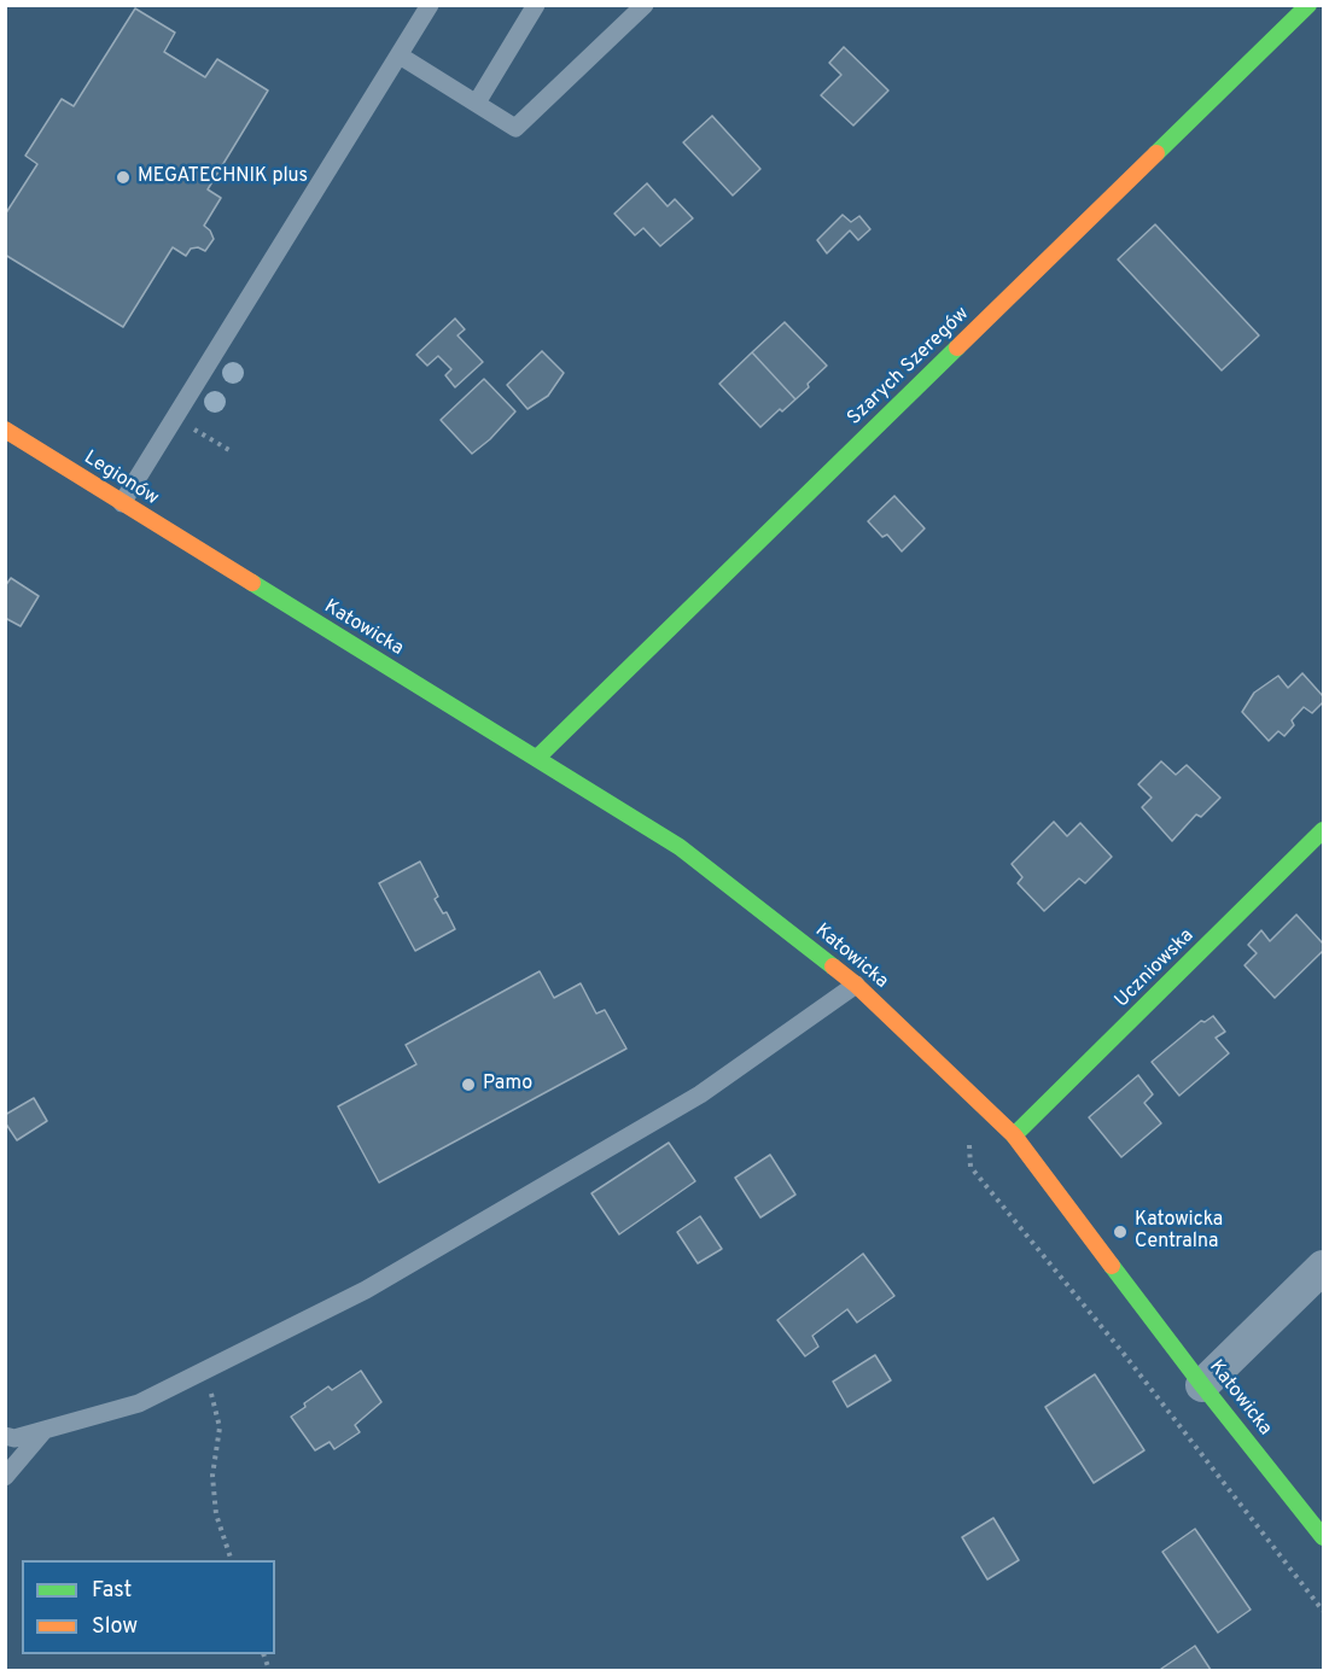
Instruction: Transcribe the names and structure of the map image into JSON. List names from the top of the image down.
{
  "streets": {
    "street": [
      "Szarych Szeregów",
      "Legionów",
      "Katowicka",
      "Uczniowska"
    ]
  },
  "crossings": [
    ["Szarych Szeregów", "Katowicka"],
    ["Legionów", "Katowicka"],
    ["Katowicka", "Uczniowska"]
  ],
  "places": ["MEGATECHNIK plus", "Pamo", "Katowicka Centralna"],
  "legend": ["Fast", "Slow"]
}
